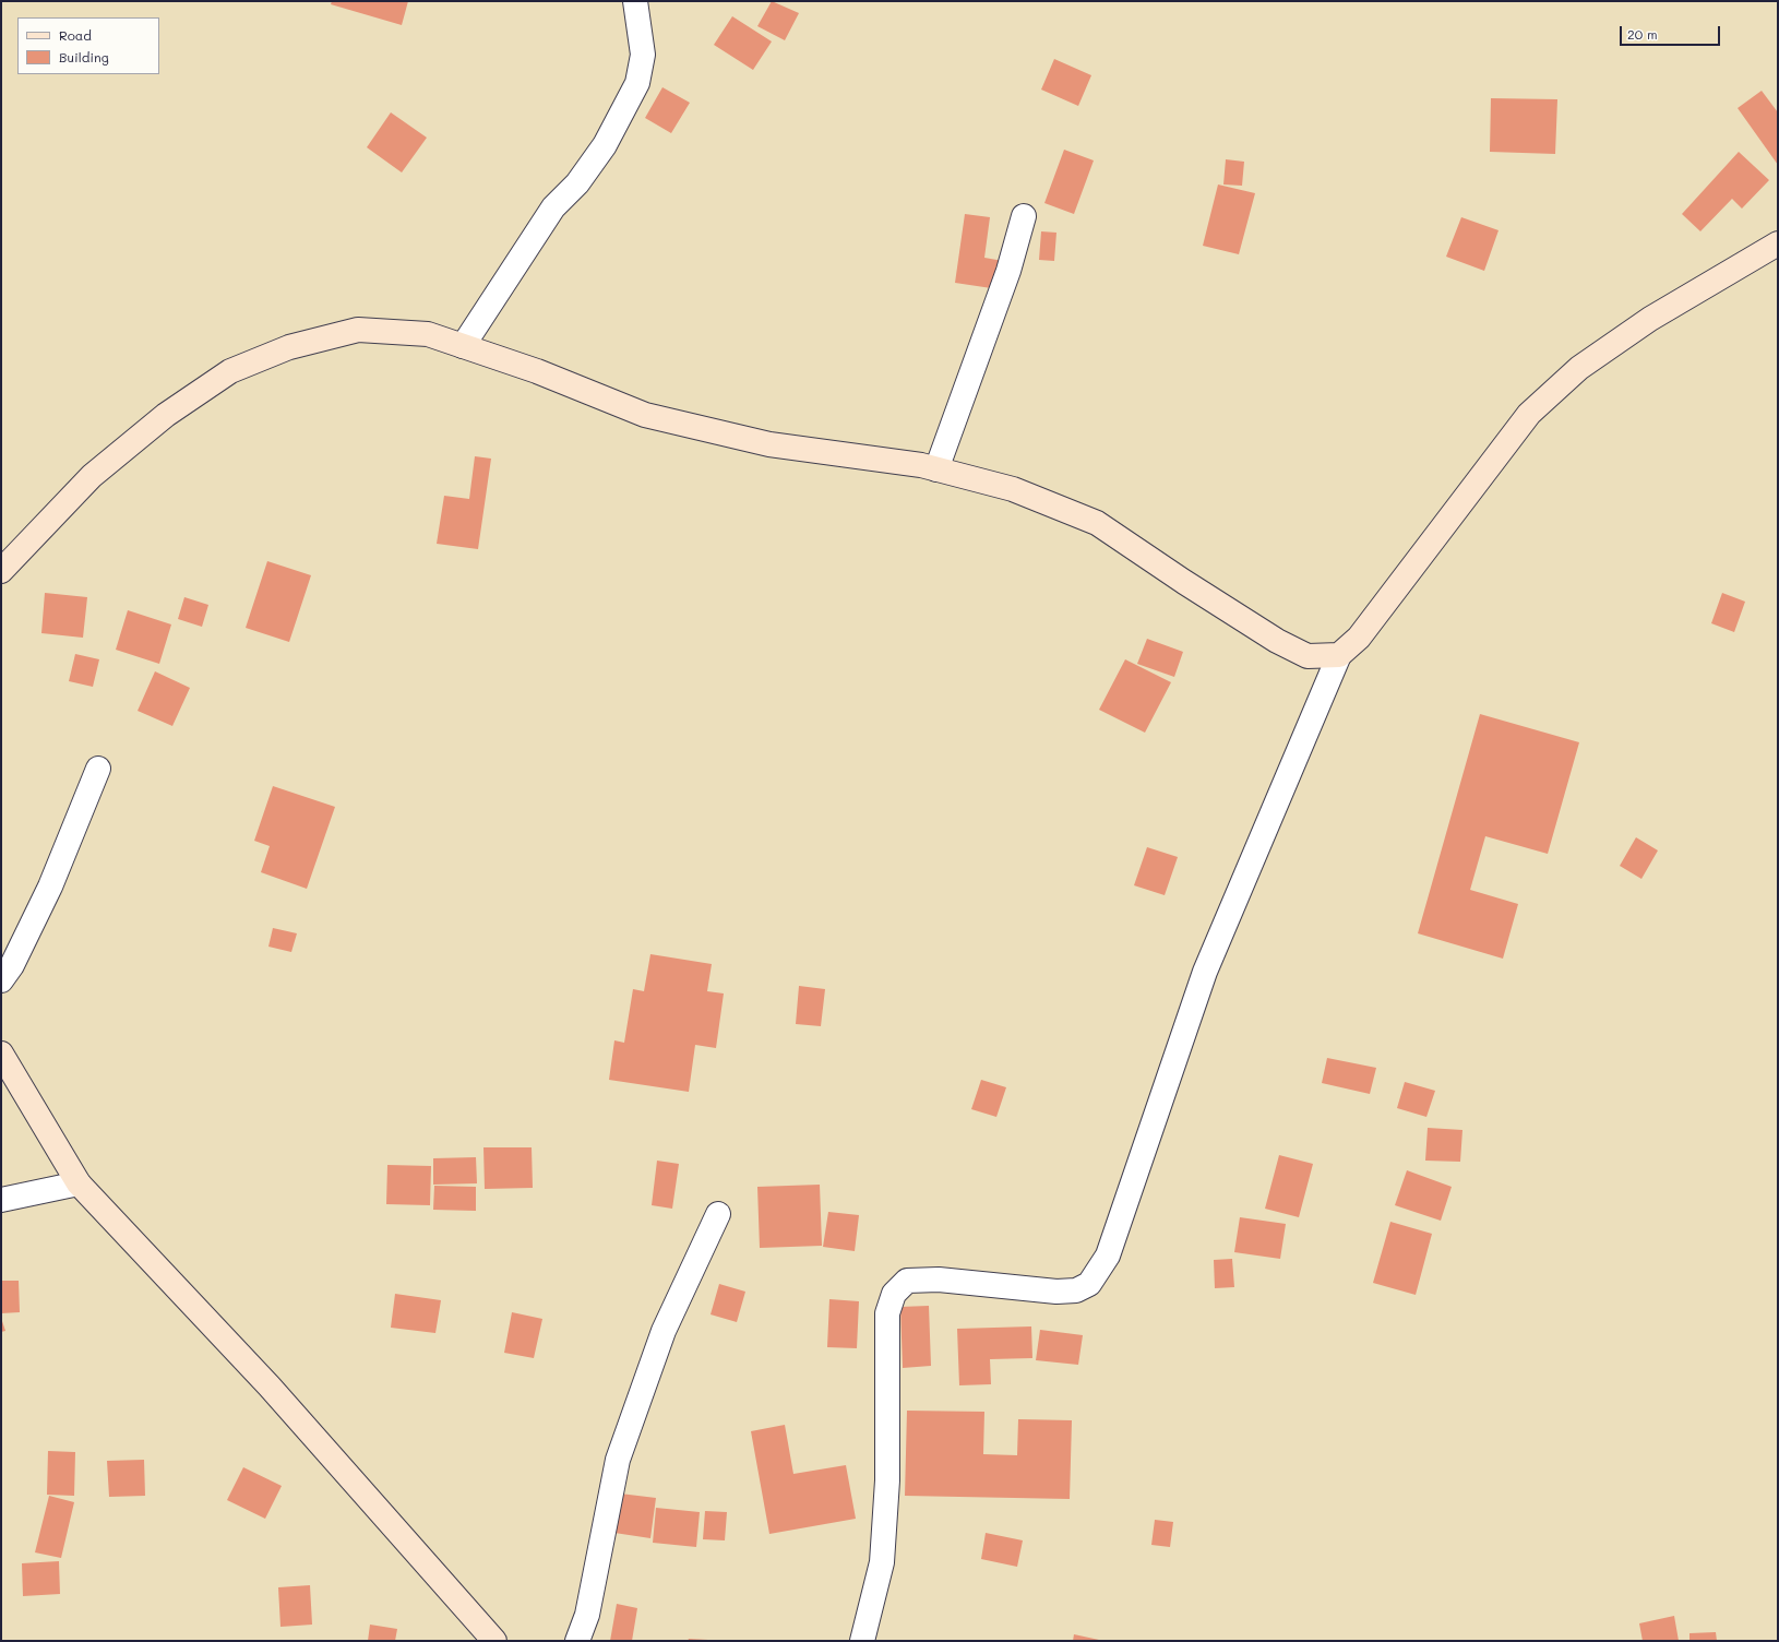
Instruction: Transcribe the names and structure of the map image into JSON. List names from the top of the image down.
{
  "legend": ["Road", "Building"],
  "scale_bar": "20 m"
}
